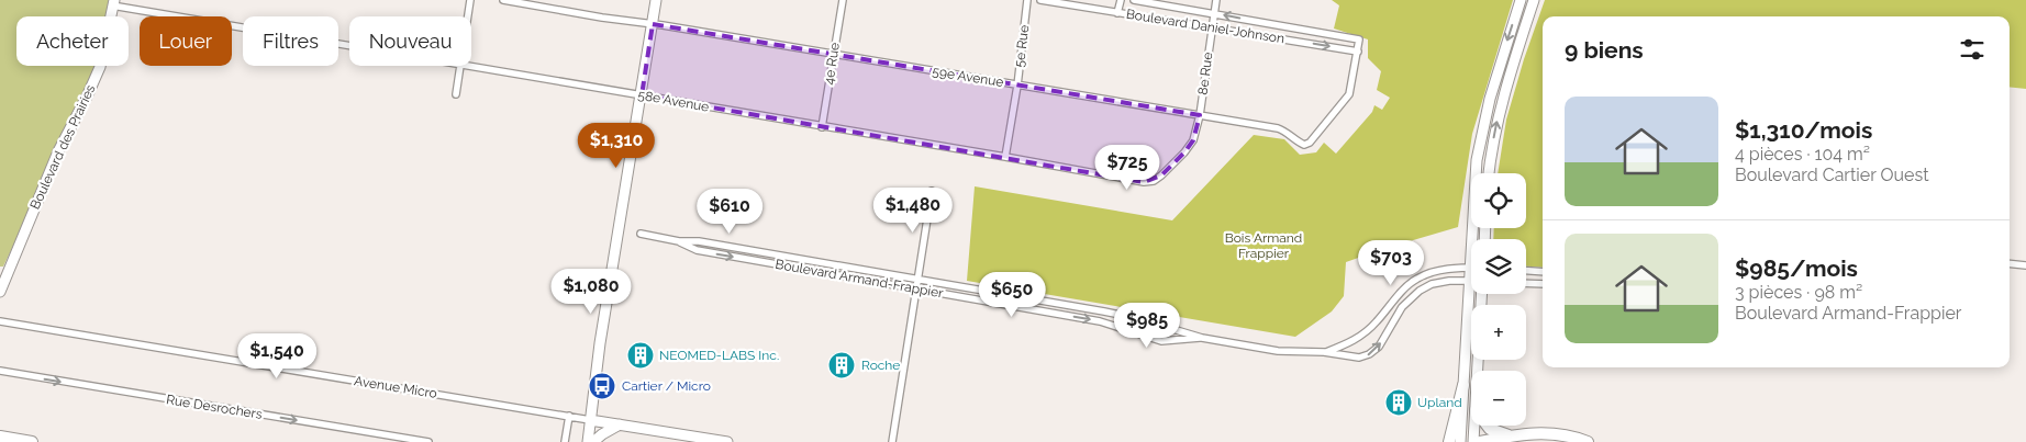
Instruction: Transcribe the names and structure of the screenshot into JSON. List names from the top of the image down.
{
  "streets": {
    "street": [
      "Boulevard Daniel-Johnson",
      "5e Rue",
      "4e Rue",
      "8e Rue",
      "59e Avenue",
      "58e Avenue",
      "Boulevard des Prairies",
      "Boulevard Armand-Frappier",
      "Avenue Micro",
      "Rue Desrochers"
    ]
  },
  "crossings": [
    ["Boulevard Daniel-Johnson", "8e Rue"],
    ["Boulevard Daniel-Johnson", "59e Avenue"],
    ["5e Rue", "59e Avenue"],
    ["5e Rue", "58e Avenue"],
    ["4e Rue", "59e Avenue"],
    ["4e Rue", "58e Avenue"],
    ["8e Rue", "59e Avenue"],
    ["8e Rue", "58e Avenue"],
    ["59e Avenue", "58e Avenue"],
    ["58e Avenue", "Boulevard des Prairies"]
  ],
  "one_way": ["Rue Desrochers"],
  "parks": ["Bois Armand Frappier"],
  "places": {
    "building": ["NEOMED-LABS Inc.", "Roche", "Upland"],
    "bus stop": ["Cartier / Micro"]
  },
  "page": {
    "chip": [
      "Acheter",
      "Louer",
      "Filtres",
      "Nouveau"
    ],
    "heading": "9 biens",
    "list": [
      {
        "name": "$1,310/mois",
        "note": "4 pièces · 104 m² · Boulevard Cartier Ouest"
      },
      {
        "name": "$985/mois",
        "note": "3 pièces · 98 m² · Boulevard Armand-Frappier"
      }
    ],
    "price": [
      "$1,310",
      "$725",
      "$1,480",
      "$610",
      "$703",
      "$1,080",
      "$650",
      "$985",
      "$1,540"
    ],
    "map_buttons": ["+", "−"]
  }
}
